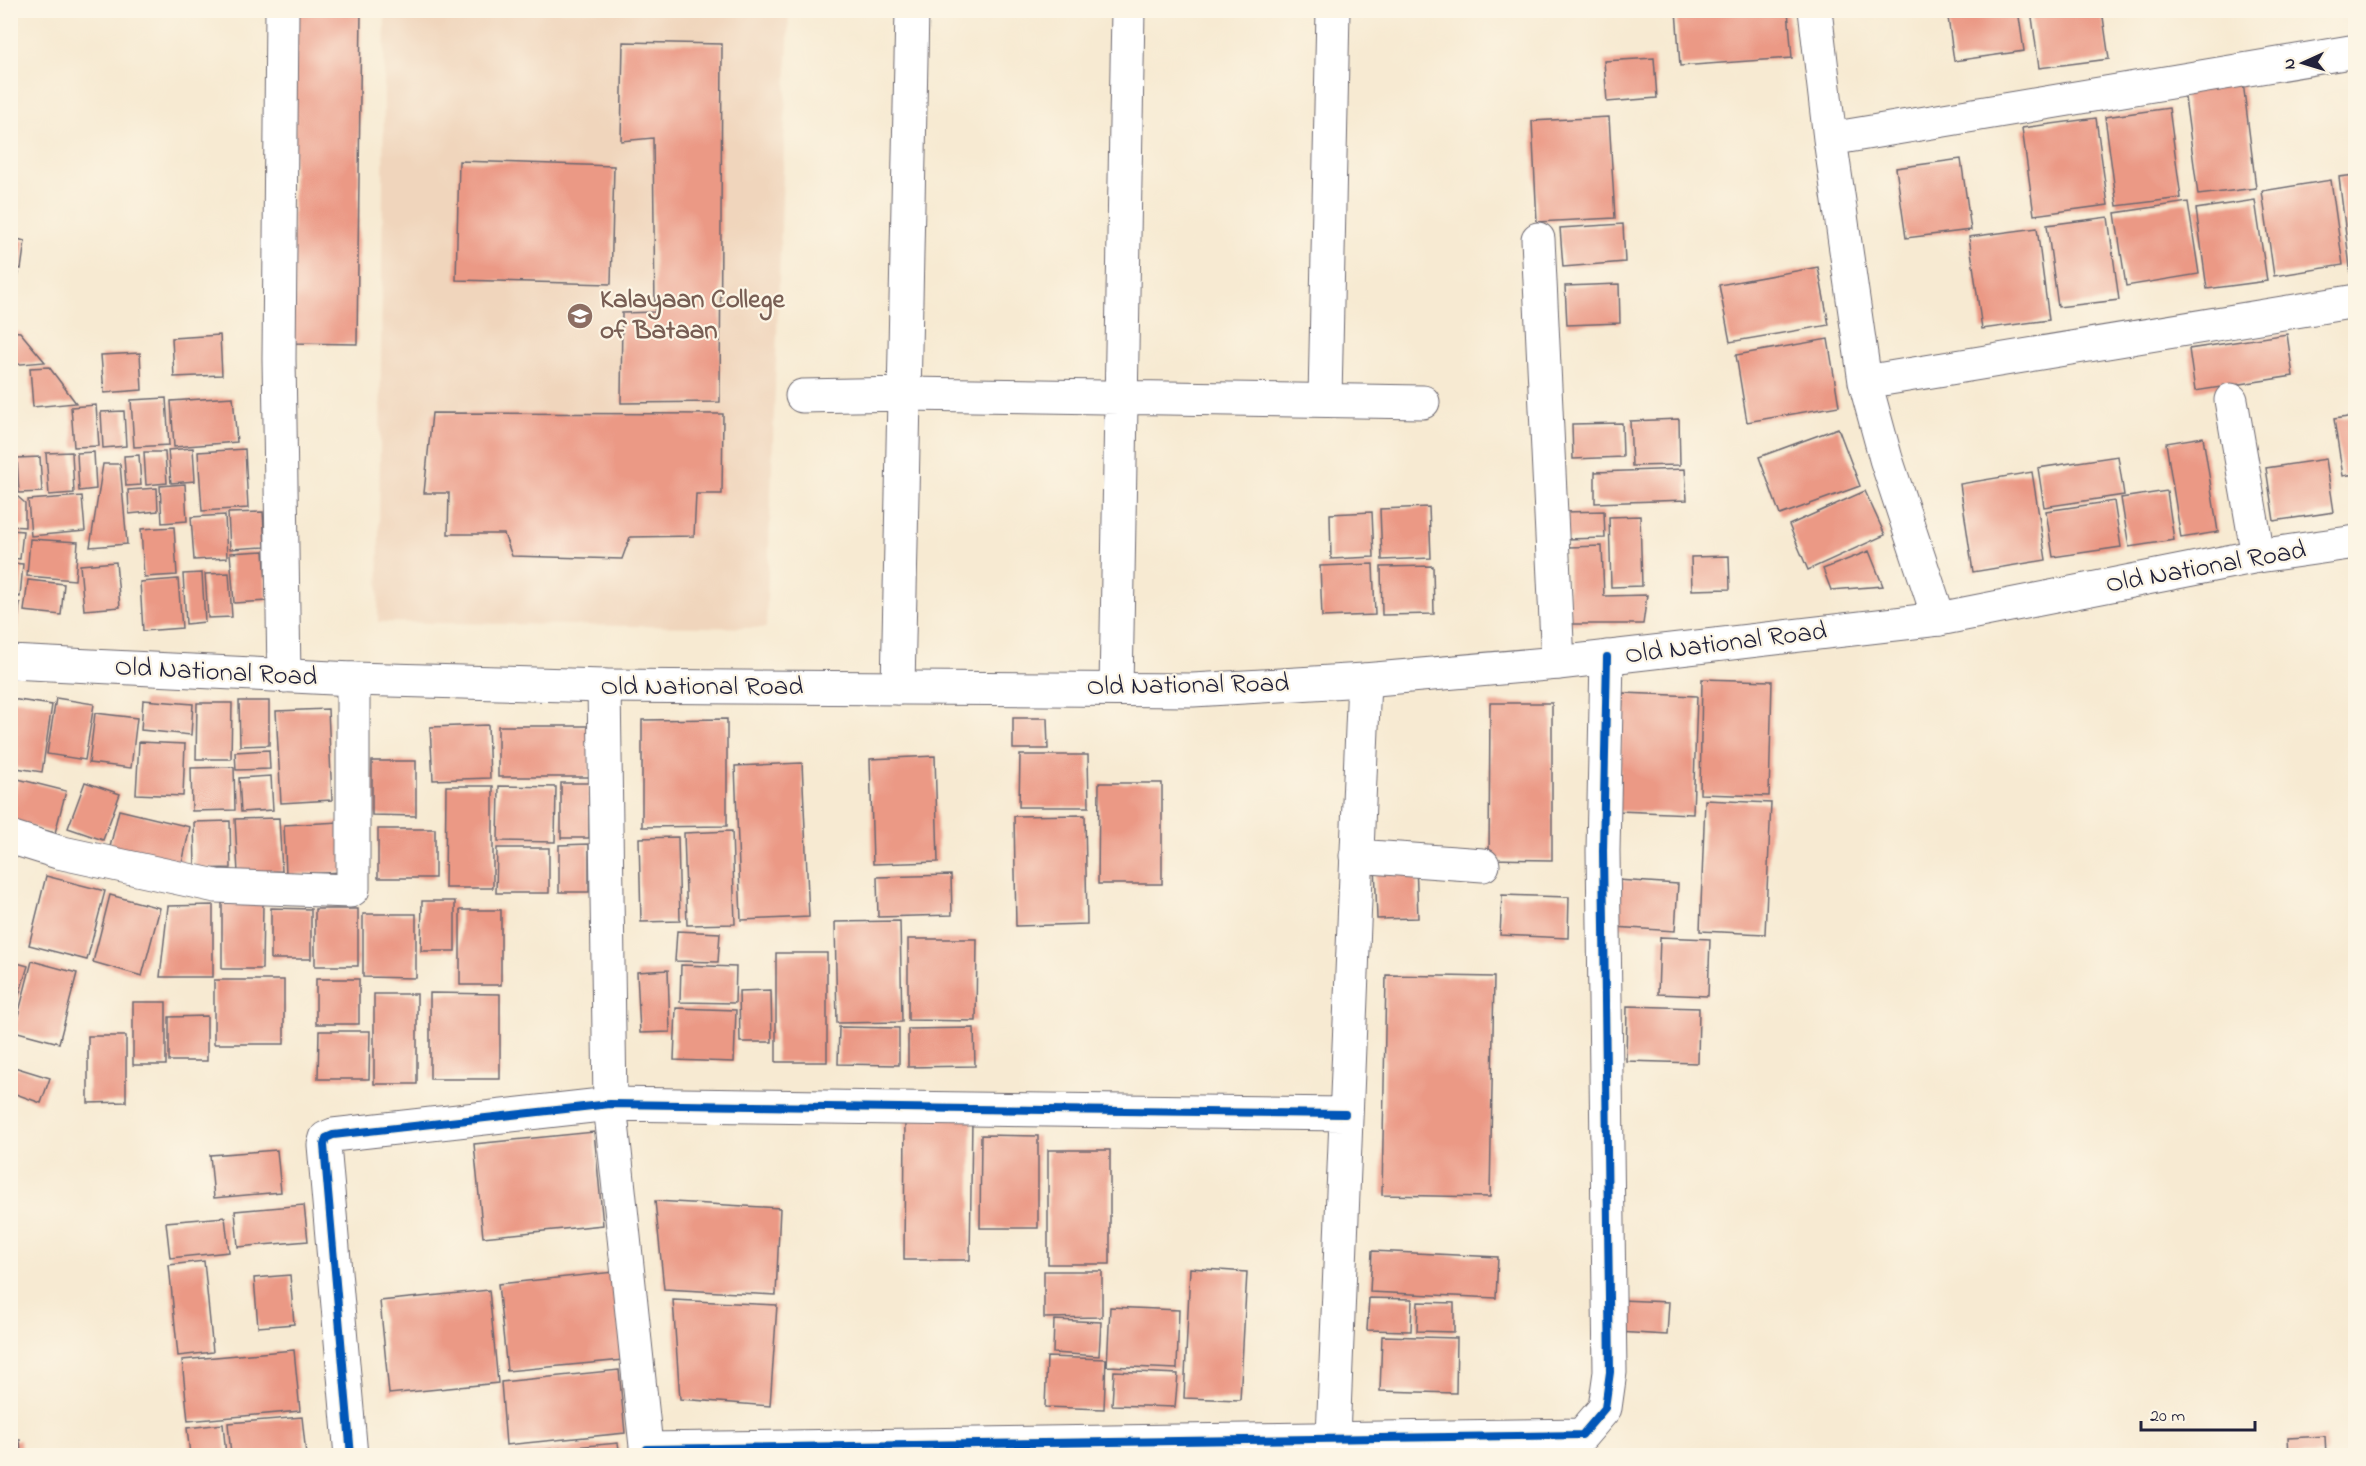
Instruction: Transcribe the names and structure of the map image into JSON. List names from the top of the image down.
{
  "streets": {
    "street": ["Old National Road"]
  },
  "places": {
    "school or university": ["Kalayaan College of Bataan"]
  },
  "scale_bar": "20 m",
  "north": "left"
}
